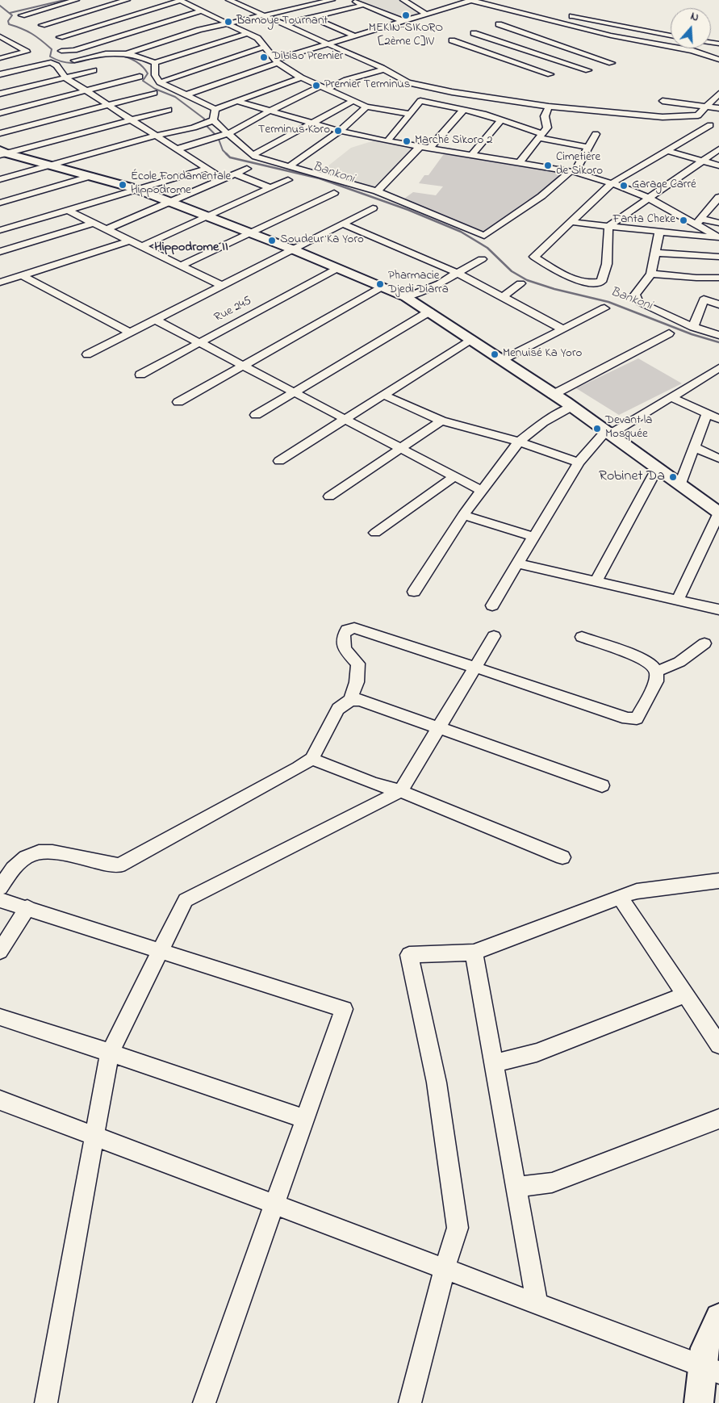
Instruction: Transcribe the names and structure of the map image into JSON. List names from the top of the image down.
{
  "streets": {
    "street": ["Rue 245"]
  },
  "districts": ["Hippodrome II"],
  "water": ["Bankoni"],
  "places": [
    "MEKIN-SIKORO [2ème C]IV",
    "Bamoye Tournant",
    "Dibiso Premier",
    "Premier Terminus",
    "Terminus Koro",
    "Marché Sikoro 2",
    "Cimetière de Sikoro",
    "École Fondamentale Hippodrome",
    "Garage Carré",
    "Fanta Cheke",
    "Soudeur Ka Yoro",
    "Pharmacie Djedi Diarra",
    "Menuisé Ka Yoro",
    "Devant la Mosquée",
    "Robinet Da"
  ],
  "north": "top"
}
